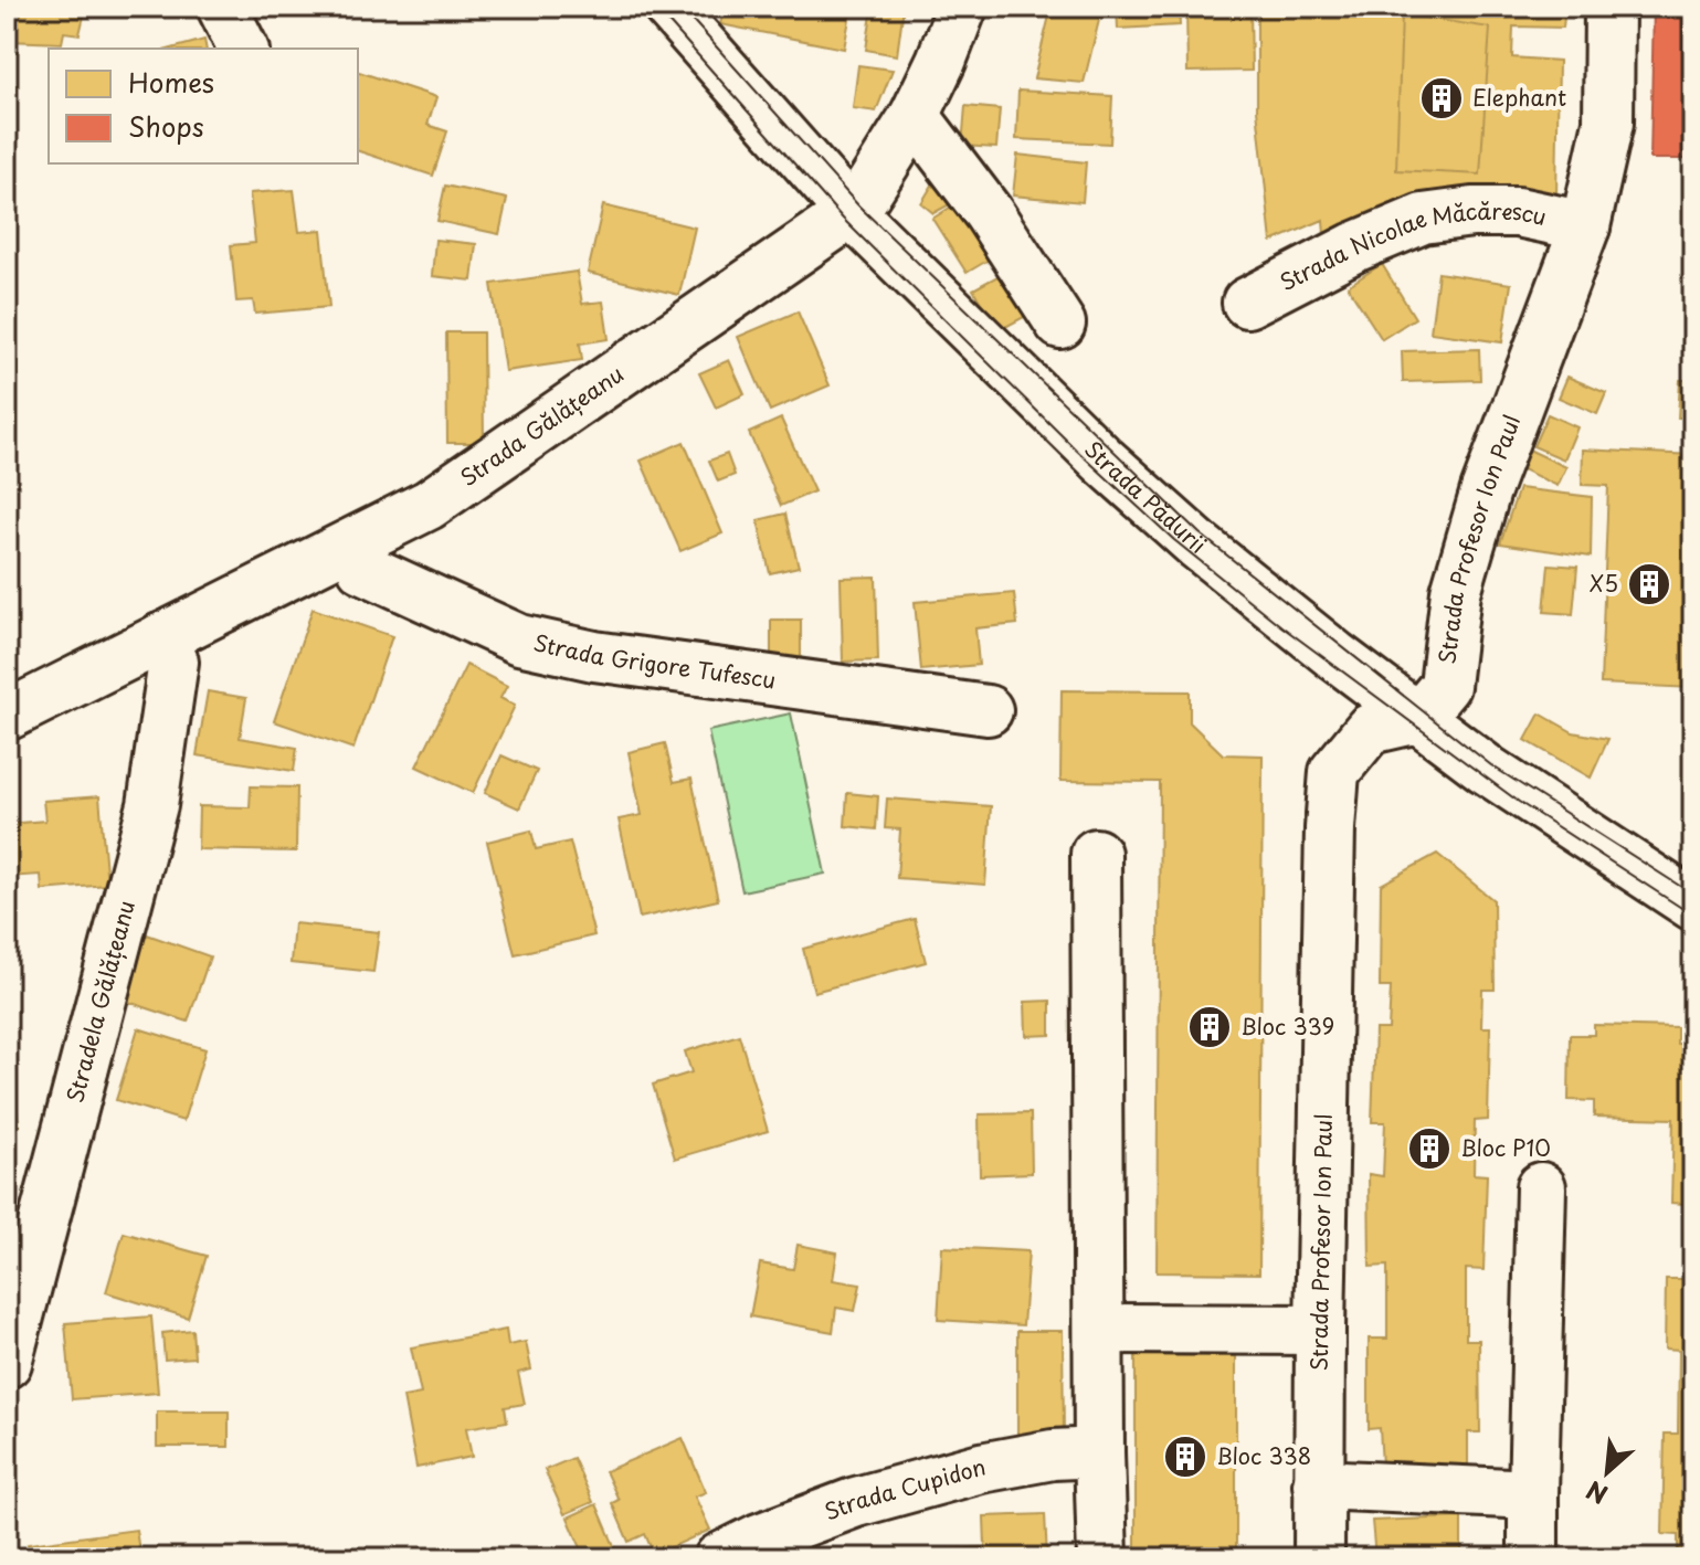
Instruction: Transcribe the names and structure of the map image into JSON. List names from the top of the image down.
{
  "streets": {
    "street": [
      "Strada Nicolae Măcărescu",
      "Strada Gălățeanu",
      "Strada Pădurii",
      "Strada Profesor Ion Paul",
      "Strada Grigore Tufescu",
      "Stradela Gălățeanu",
      "Strada Cupidon"
    ]
  },
  "crossings": [
    ["Strada Nicolae Măcărescu", "Strada Profesor Ion Paul"],
    ["Strada Gălățeanu", "Strada Pădurii"],
    ["Strada Gălățeanu", "Strada Grigore Tufescu"],
    ["Strada Gălățeanu", "Stradela Gălățeanu"],
    ["Strada Pădurii", "Strada Profesor Ion Paul"]
  ],
  "places": {
    "building": [
      "Elephant",
      "X5",
      "Bloc 339",
      "Bloc P10",
      "Bloc 338"
    ]
  },
  "legend": ["Homes", "Shops"],
  "north": "bottom left"
}
